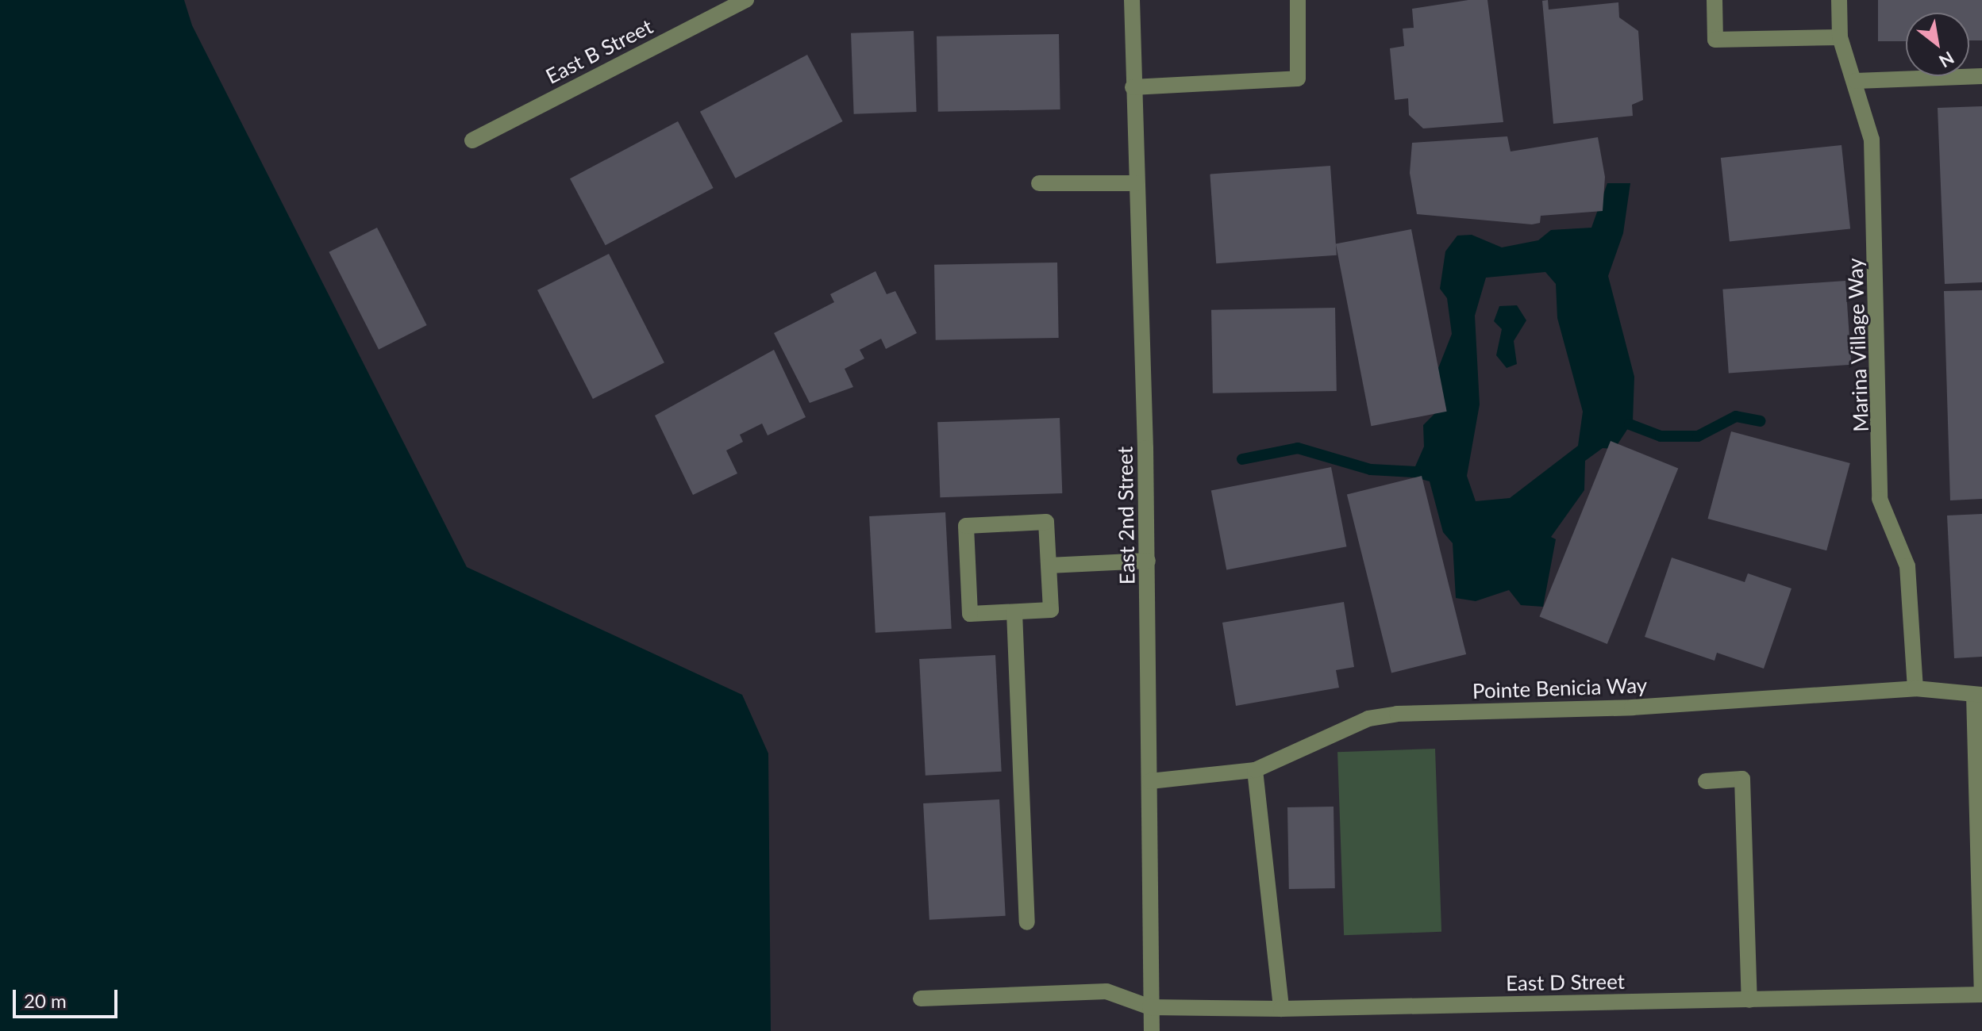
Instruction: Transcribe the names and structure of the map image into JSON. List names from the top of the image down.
{
  "streets": {
    "street": [
      "East B Street",
      "Marina Village Way",
      "East 2nd Street",
      "Pointe Benicia Way",
      "East D Street"
    ]
  },
  "crossings": [
    ["Marina Village Way", "Pointe Benicia Way"],
    ["East 2nd Street", "Pointe Benicia Way"],
    ["East 2nd Street", "East D Street"]
  ],
  "scale_bar": "20 m",
  "north": "bottom right"
}
